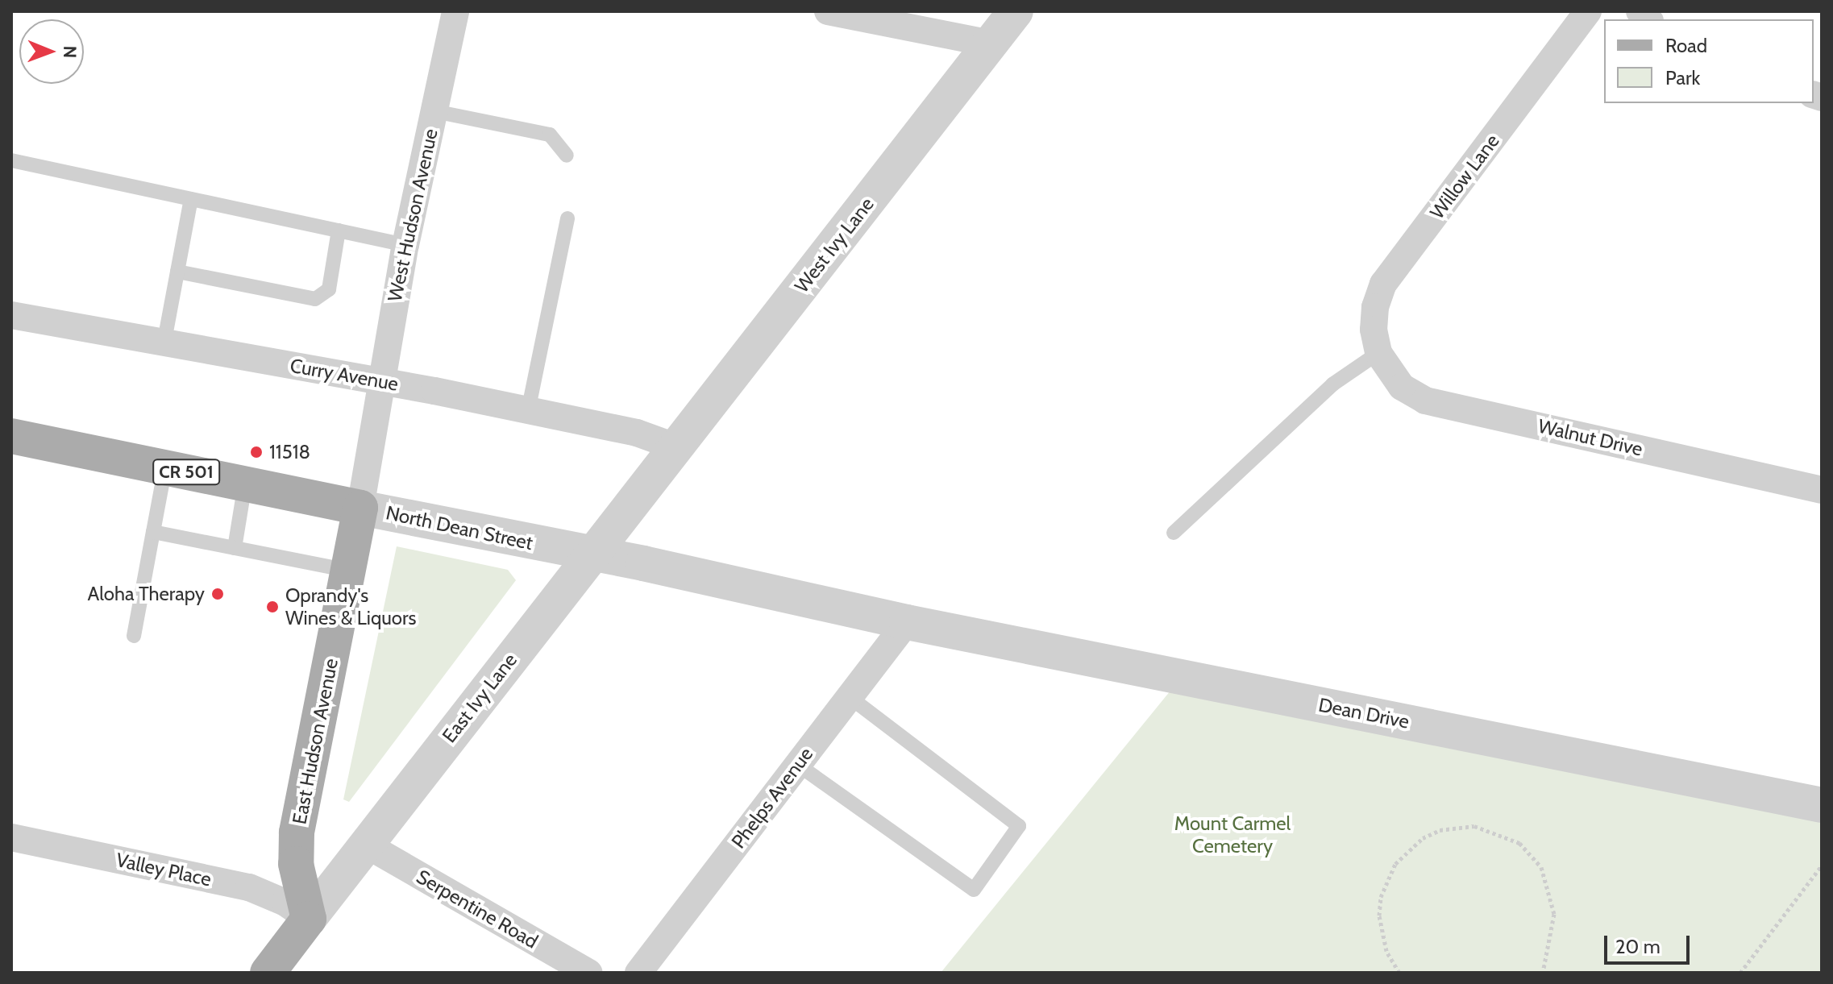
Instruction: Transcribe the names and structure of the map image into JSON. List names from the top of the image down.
{
  "streets": {
    "main road": ["CR 501", "North Dean Street", "East Hudson Avenue"],
    "street": [
      "Willow Lane",
      "West Hudson Avenue",
      "West Ivy Lane",
      "Curry Avenue",
      "Walnut Drive",
      "East Ivy Lane",
      "Dean Drive",
      "Phelps Avenue",
      "Valley Place",
      "Serpentine Road"
    ]
  },
  "crossings": [
    ["Willow Lane", "Walnut Drive"],
    ["West Hudson Avenue", "Curry Avenue"],
    ["West Hudson Avenue", "East Hudson Avenue"],
    ["West Ivy Lane", "Curry Avenue"],
    ["West Ivy Lane", "East Ivy Lane"],
    ["North Dean Street", "East Ivy Lane"],
    ["North Dean Street", "Dean Drive"],
    ["North Dean Street", "East Hudson Avenue"],
    ["North Dean Street", "Phelps Avenue"],
    ["East Ivy Lane", "East Hudson Avenue"],
    ["East Ivy Lane", "Valley Place"],
    ["East Ivy Lane", "Serpentine Road"],
    ["Dean Drive", "Phelps Avenue"],
    ["East Hudson Avenue", "Valley Place"]
  ],
  "parks": ["Mount Carmel Cemetery"],
  "places": ["11518", "Aloha Therapy", "Oprandy's Wines & Liquors"],
  "legend": ["Road", "Park"],
  "scale_bar": "20 m",
  "north": "right"
}
